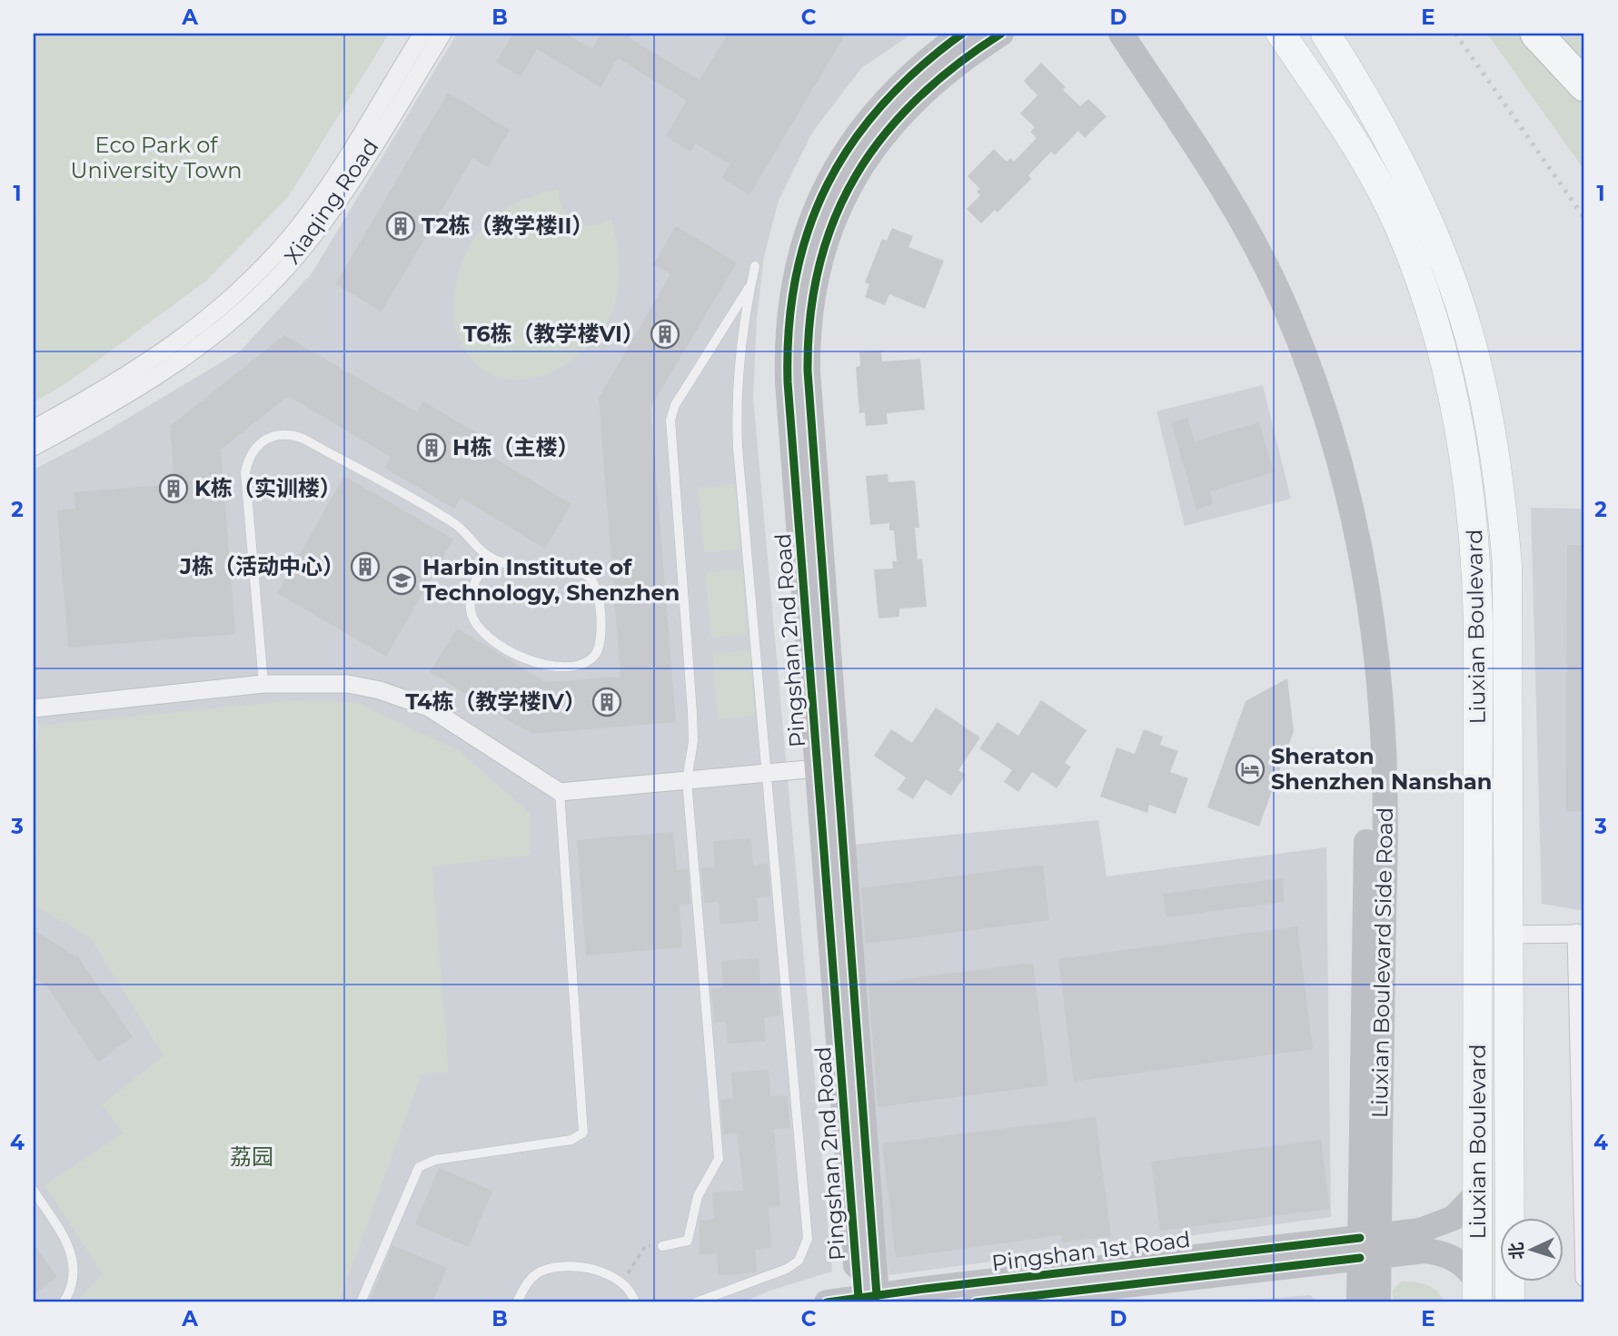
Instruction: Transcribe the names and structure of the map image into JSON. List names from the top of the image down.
{
  "streets": {
    "main road": ["Liuxian Boulevard"],
    "street": [
      "Xiaqing Road",
      "Pingshan 2nd Road",
      "Liuxian Boulevard Side Road",
      "Pingshan 1st Road"
    ]
  },
  "crossings": [
    ["Liuxian Boulevard", "Pingshan 1st Road"],
    ["Pingshan 2nd Road", "Pingshan 1st Road"],
    ["Liuxian Boulevard Side Road", "Pingshan 1st Road"]
  ],
  "parks": ["Eco Park of University Town", "荔园"],
  "places": {
    "building": [
      "T2栋（教学楼II）",
      "T6栋（教学楼VI）",
      "H栋（主楼）",
      "K栋（实训楼）",
      "J栋（活动中心）",
      "T4栋（教学楼IV）"
    ],
    "school or university": ["Harbin Institute of Technology, Shenzhen"],
    "hotel": ["Sheraton Shenzhen Nanshan"]
  },
  "north": "left",
  "grid": {
    "columns": [
      "A",
      "B",
      "C",
      "D",
      "E"
    ],
    "rows": [
      "1",
      "2",
      "3",
      "4"
    ]
  }
}
